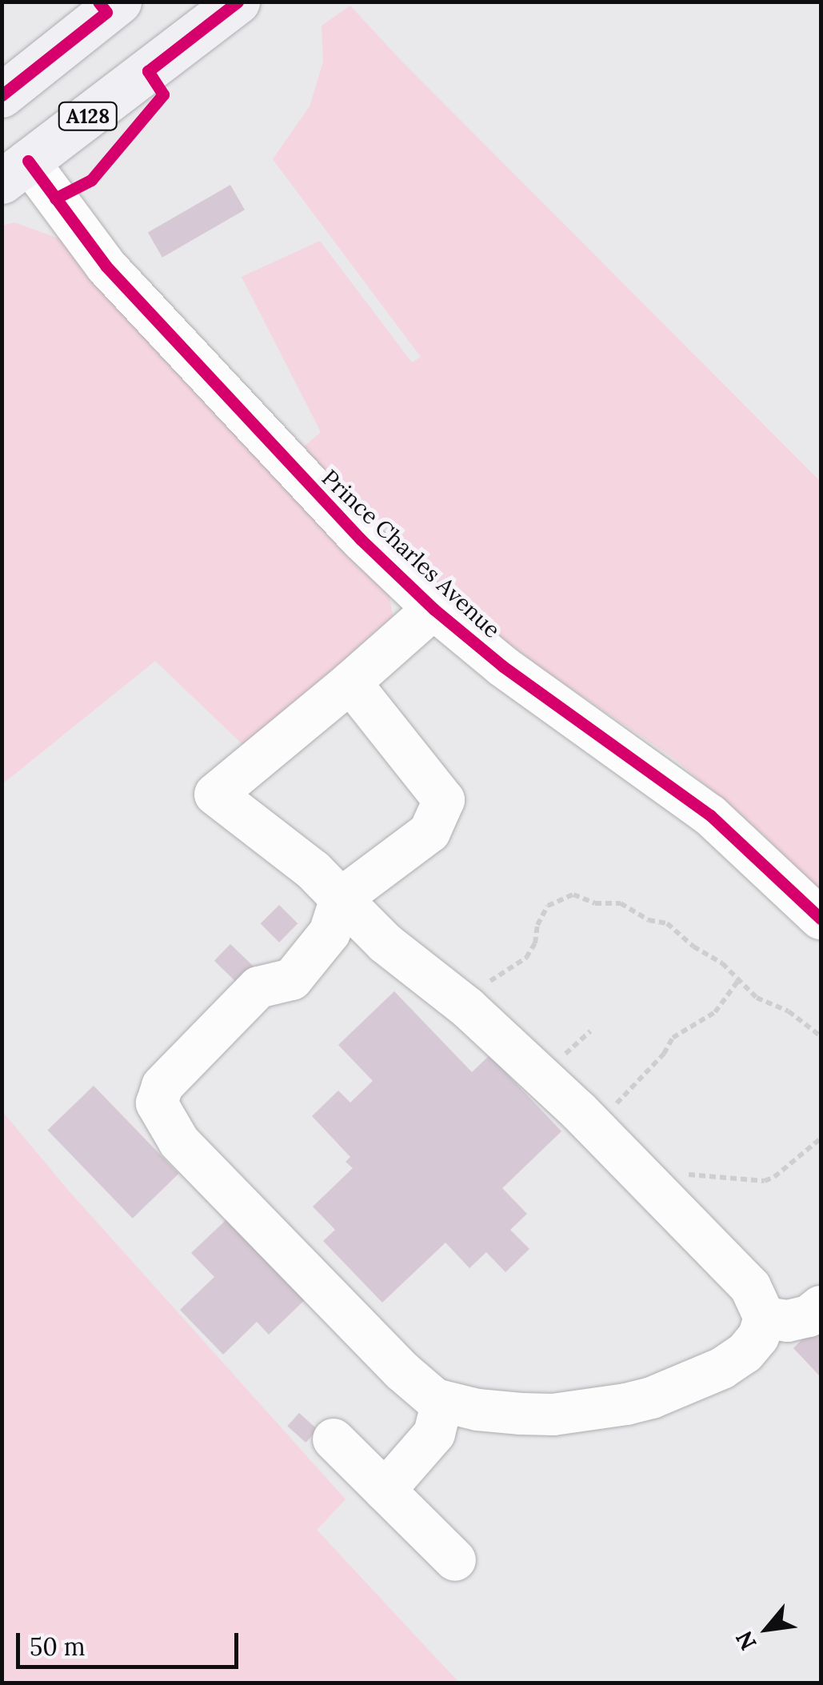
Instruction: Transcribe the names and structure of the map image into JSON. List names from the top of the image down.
{
  "streets": {
    "main road": ["A128"],
    "street": ["Prince Charles Avenue"]
  },
  "crossings": [
    ["A128", "Prince Charles Avenue"]
  ],
  "scale_bar": "50 m",
  "north": "bottom left"
}
